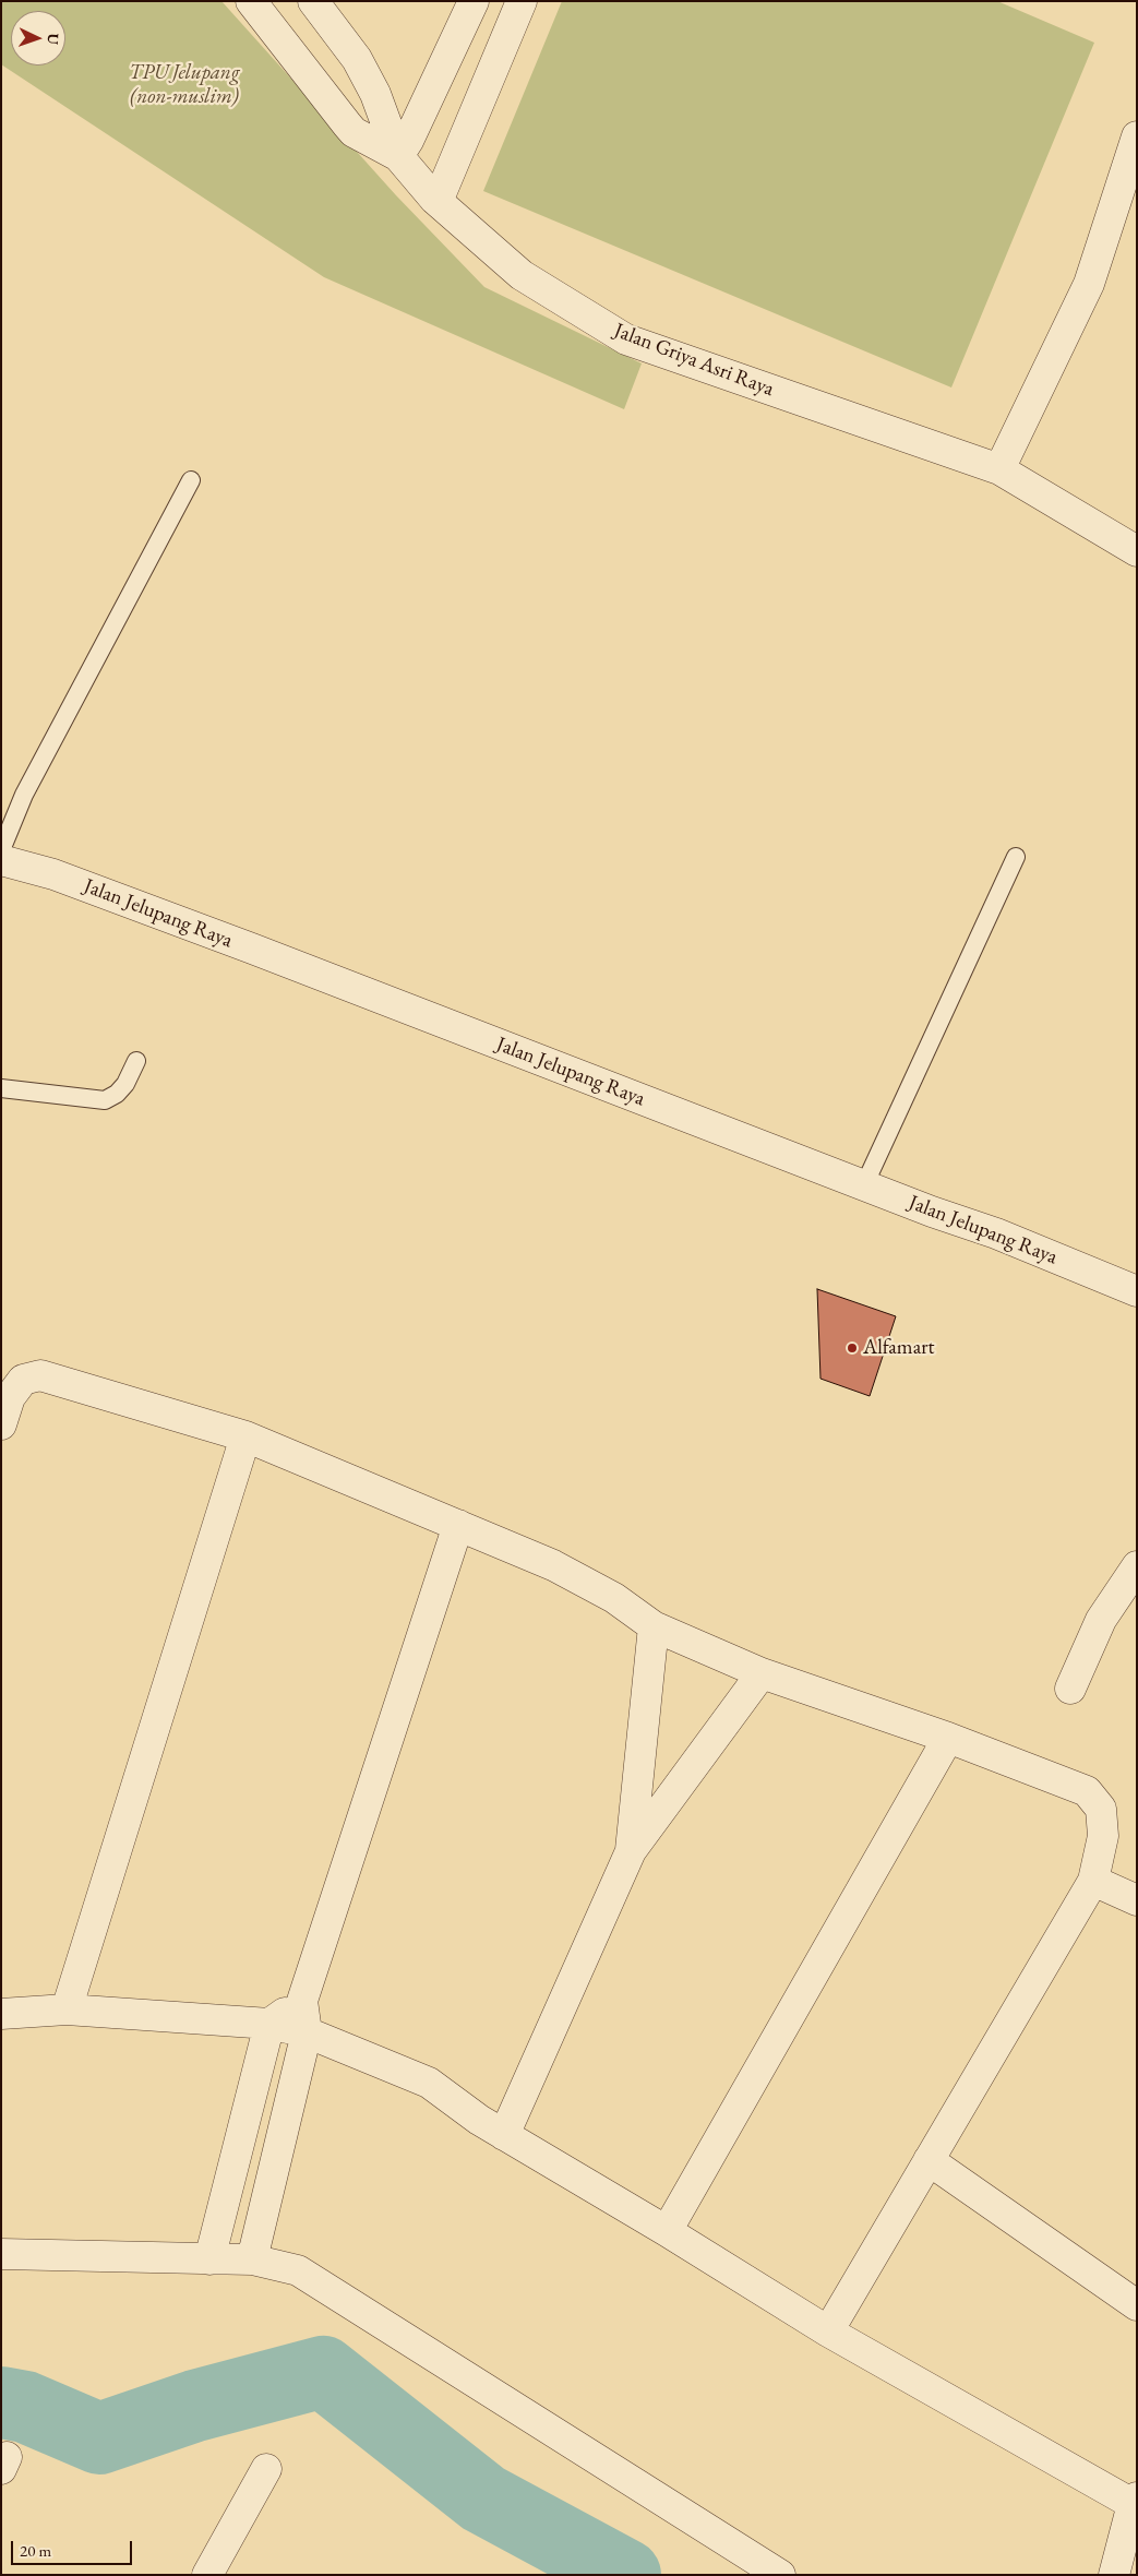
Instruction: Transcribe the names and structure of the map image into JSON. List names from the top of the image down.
{
  "streets": {
    "street": ["Jalan Griya Asri Raya", "Jalan Jelupang Raya"]
  },
  "parks": ["TPU Jelupang (non-muslim)"],
  "places": ["Alfamart"],
  "scale_bar": "20 m",
  "north": "right"
}
